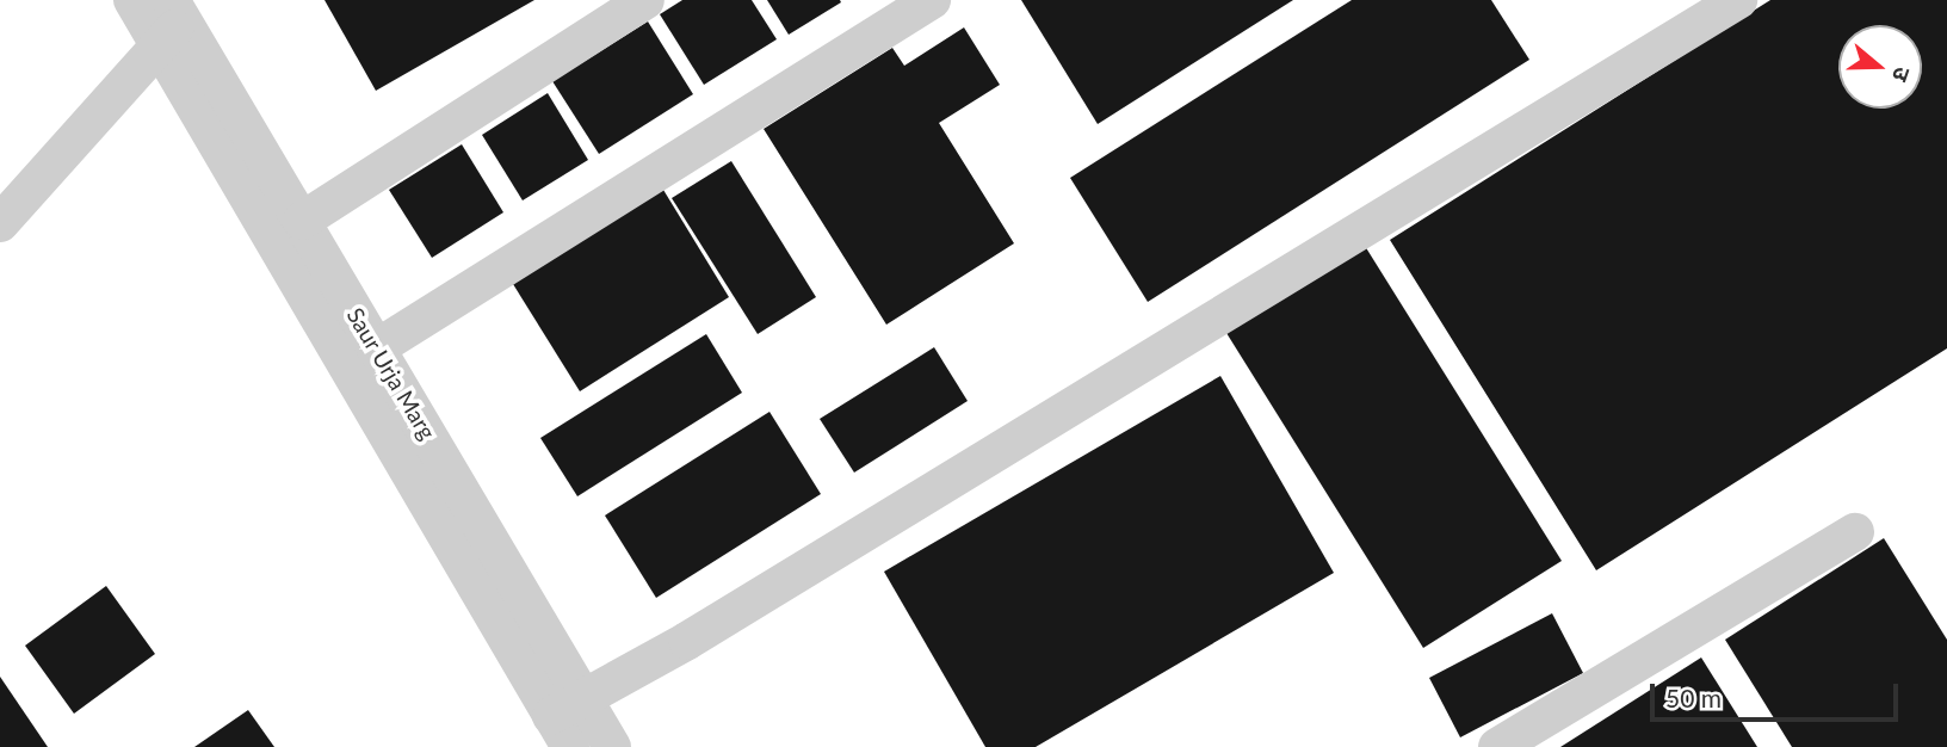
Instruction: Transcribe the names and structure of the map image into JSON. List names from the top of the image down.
{
  "streets": {
    "street": ["Saur Urja Marg"]
  },
  "scale_bar": "50 m",
  "north": "right"
}
